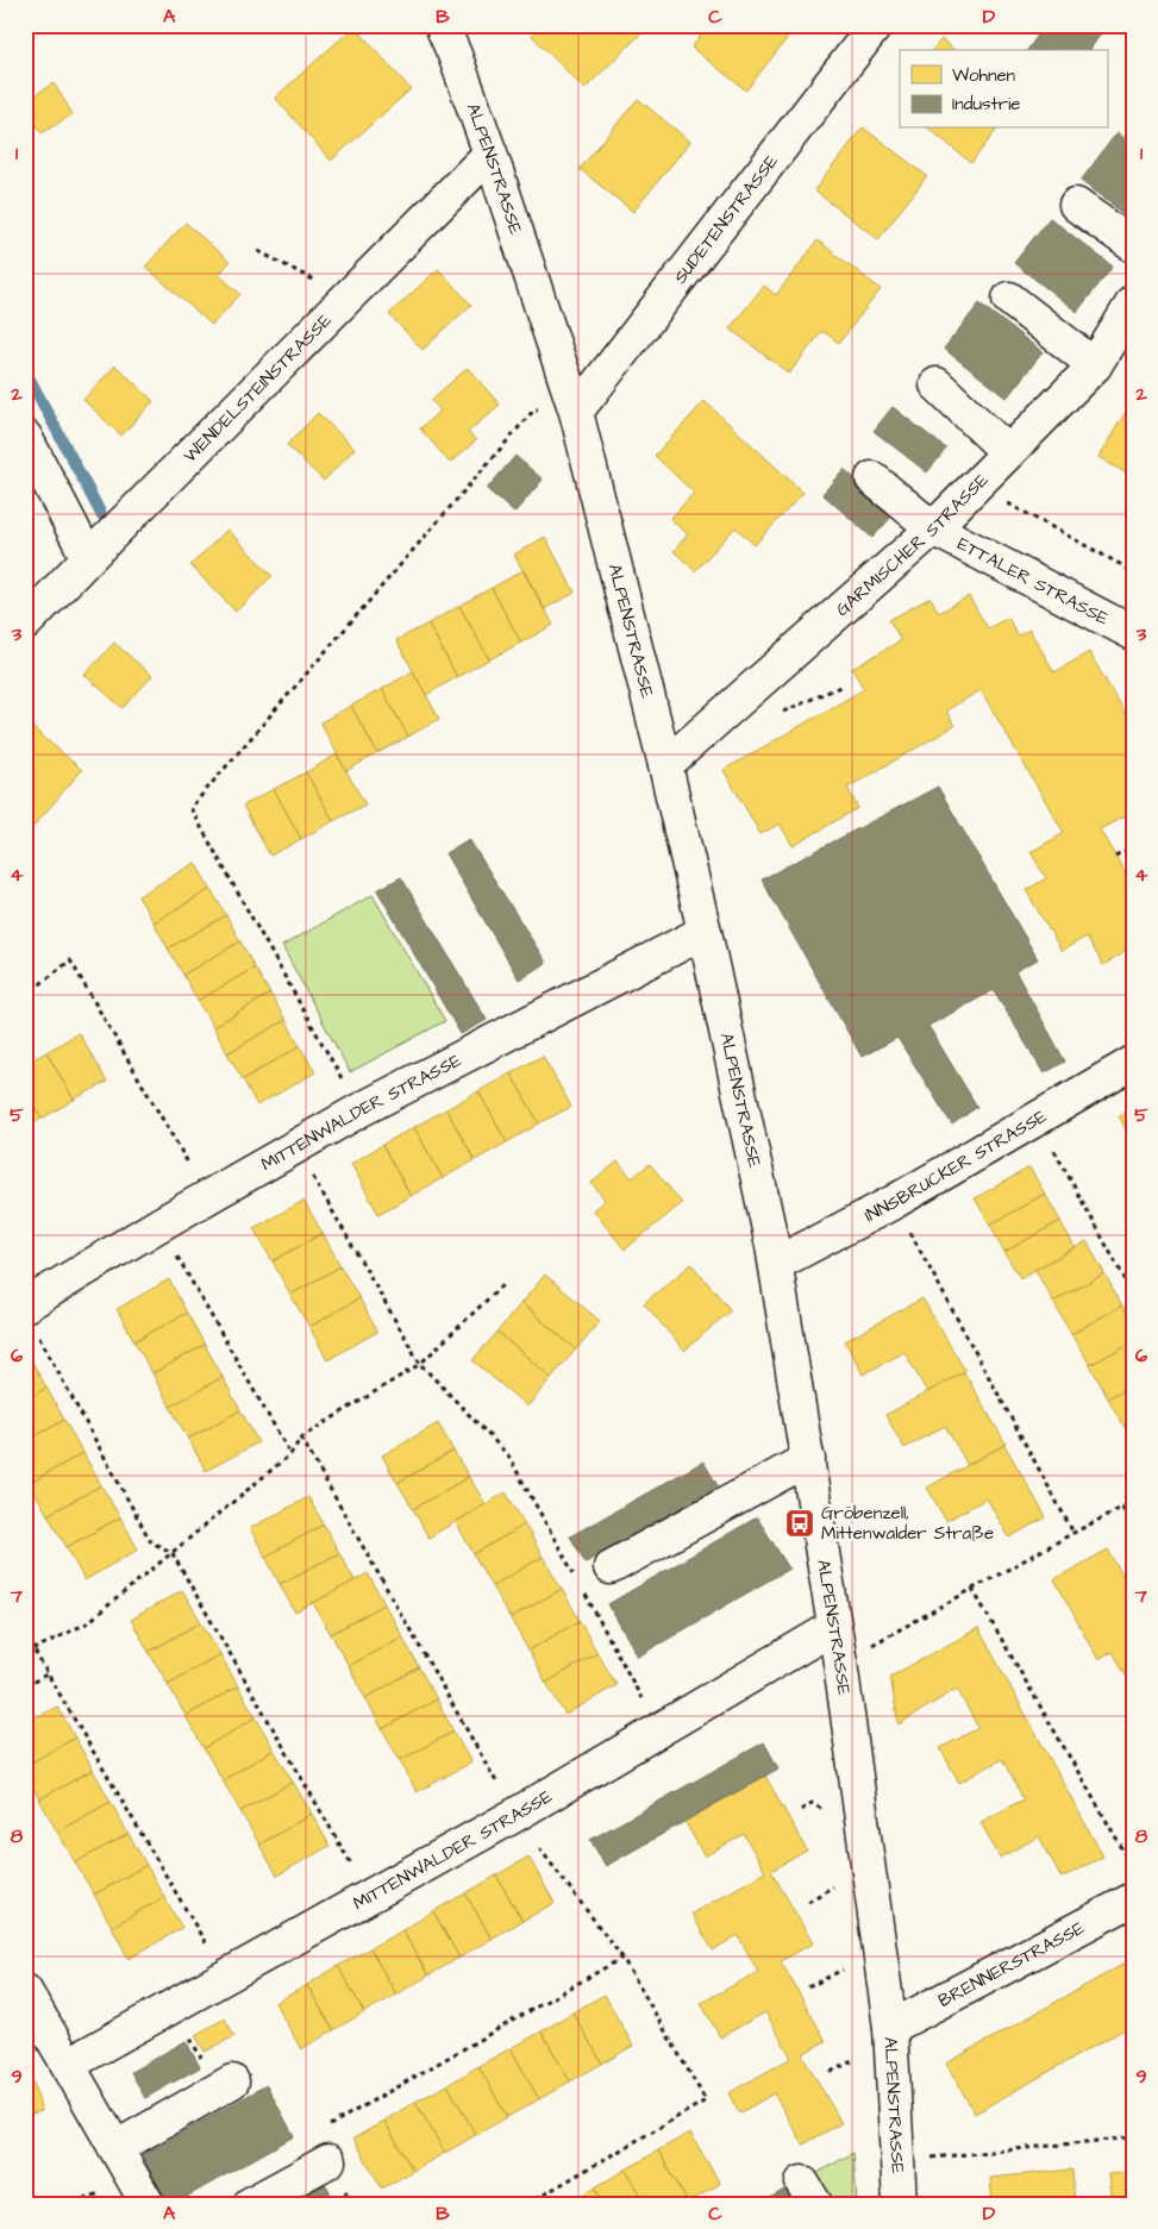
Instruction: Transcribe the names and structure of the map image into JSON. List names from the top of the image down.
{
  "streets": {
    "street": [
      "ALPENSTRASSE",
      "SUDETENSTRASSE",
      "WENDELSTEINSTRASSE",
      "GARMISCHER STRASSE",
      "ETTALER STRASSE",
      "MITTENWALDER STRASSE",
      "INNSBRUCKER STRASSE",
      "BRENNERSTRASSE"
    ]
  },
  "crossings": [
    ["ALPENSTRASSE", "SUDETENSTRASSE"],
    ["ALPENSTRASSE", "WENDELSTEINSTRASSE"],
    ["ALPENSTRASSE", "GARMISCHER STRASSE"],
    ["ALPENSTRASSE", "MITTENWALDER STRASSE"],
    ["ALPENSTRASSE", "INNSBRUCKER STRASSE"],
    ["ALPENSTRASSE", "BRENNERSTRASSE"],
    ["GARMISCHER STRASSE", "ETTALER STRASSE"]
  ],
  "places": {
    "bus stop": ["Gröbenzell, Mittenwalder Straße"]
  },
  "legend": ["Wohnen", "Industrie"],
  "grid": {
    "columns": [
      "A",
      "B",
      "C",
      "D"
    ],
    "rows": [
      "1",
      "2",
      "3",
      "4",
      "5",
      "6",
      "7",
      "8",
      "9"
    ]
  }
}
